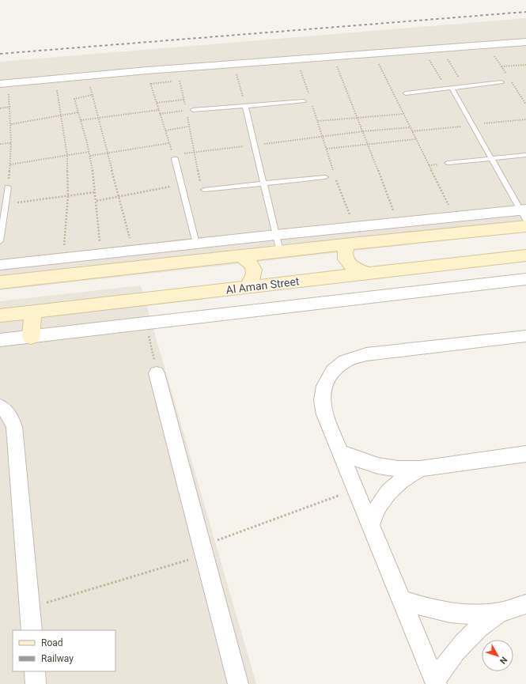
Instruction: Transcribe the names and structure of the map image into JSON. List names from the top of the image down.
{
  "streets": {
    "street": ["Al Aman Street"]
  },
  "legend": ["Road", "Railway"],
  "north": "bottom right"
}
